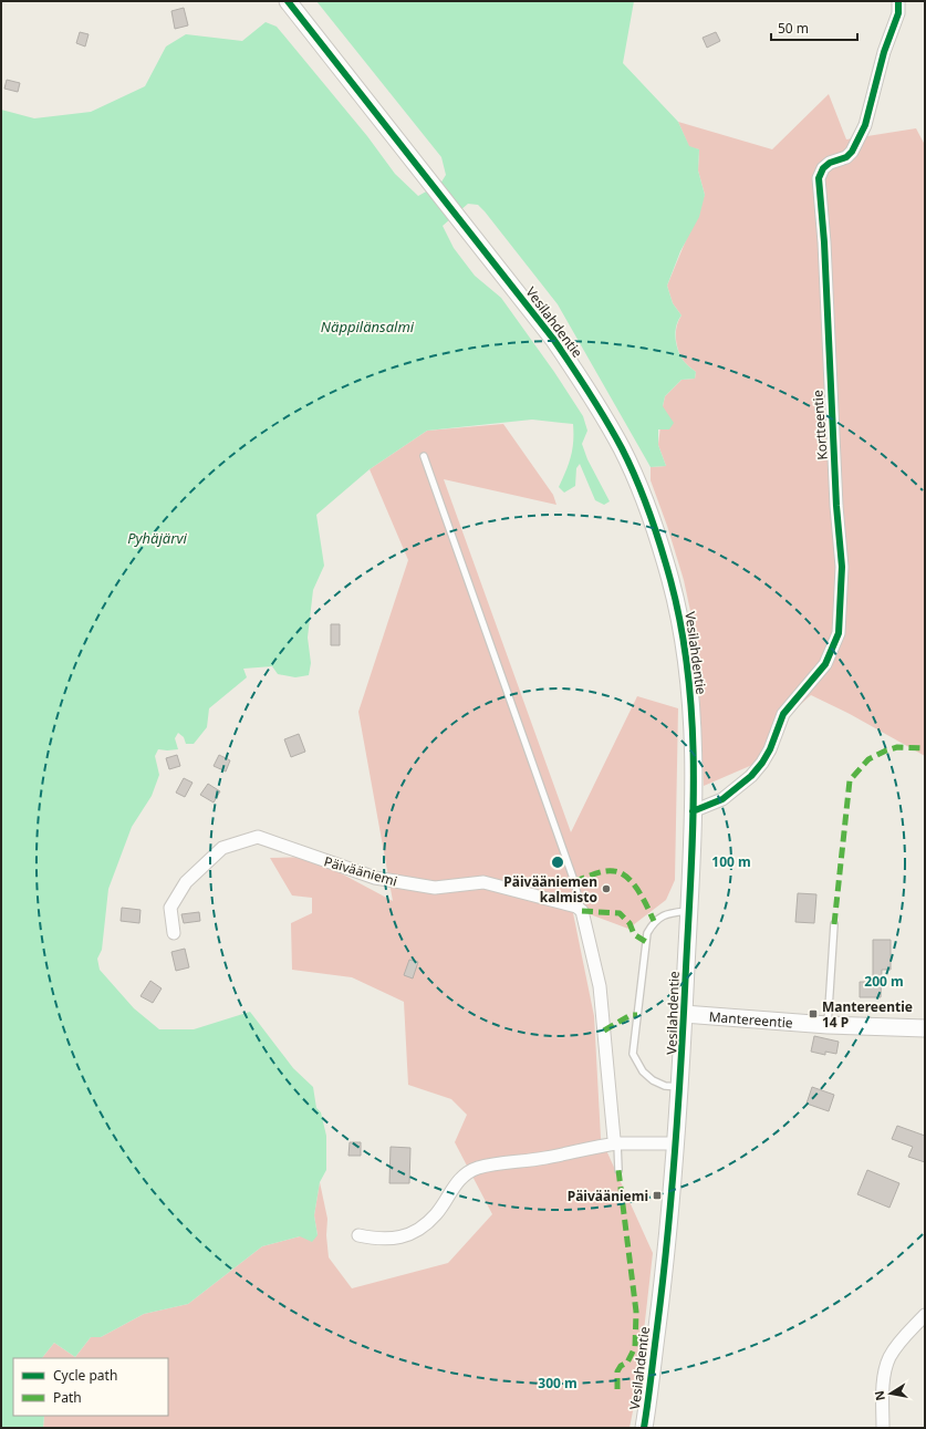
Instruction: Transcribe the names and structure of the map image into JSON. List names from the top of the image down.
{
  "streets": {
    "main road": ["Vesilahdentie", "Mantereentie"],
    "street": ["Kortteentie", "Päivääniemi"]
  },
  "crossings": [
    ["Vesilahdentie", "Kortteentie"],
    ["Vesilahdentie", "Mantereentie"]
  ],
  "water": ["Näppilänsalmi", "Pyhäjärvi"],
  "places": {
    "other": ["Päivääniemen kalmisto"],
    "transit": ["Mantereentie 14 P", "Päivääniemi"]
  },
  "legend": ["Cycle path", "Path"],
  "scale_bar": "50 m",
  "north": "left",
  "rings": ["100 m", "200 m", "300 m"]
}
